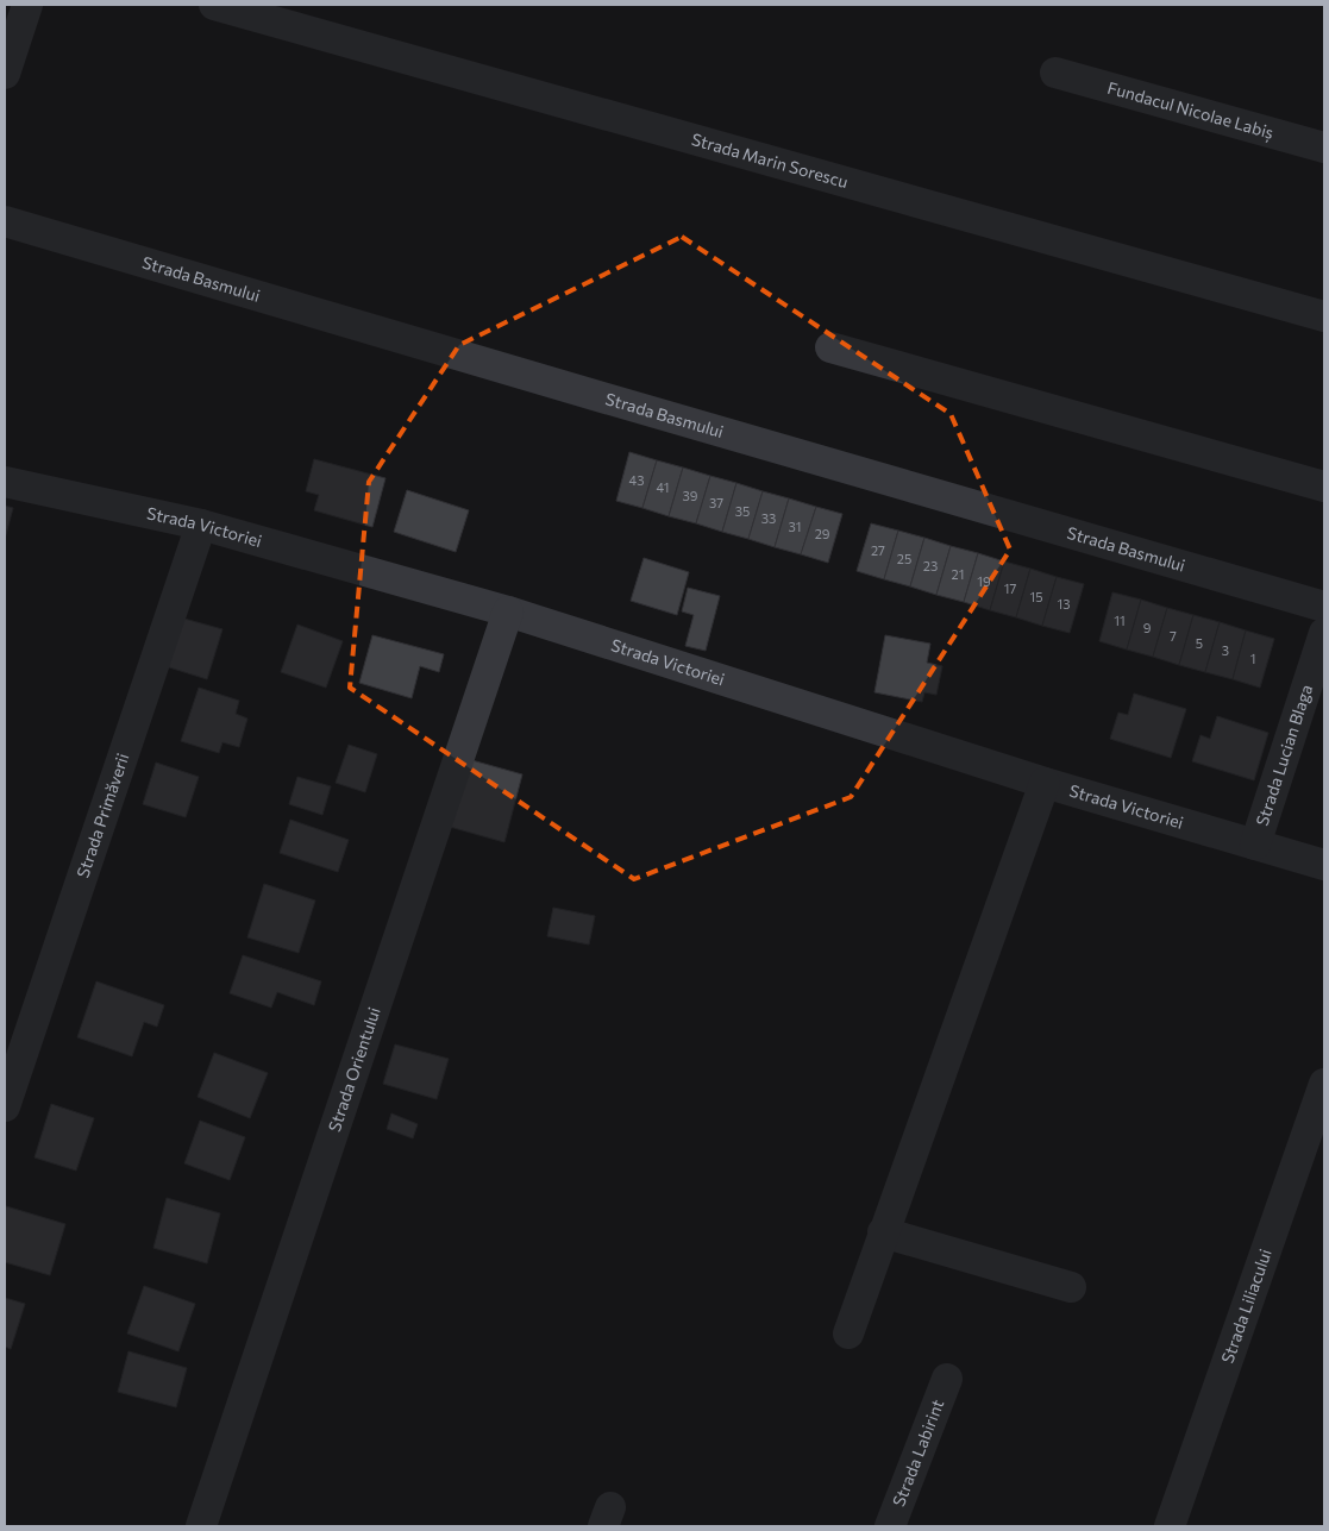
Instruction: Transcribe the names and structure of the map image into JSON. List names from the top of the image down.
{
  "streets": {
    "street": [
      "Fundacul Nicolae Labiș",
      "Strada Marin Sorescu",
      "Strada Basmului",
      "Strada Victoriei",
      "Strada Lucian Blaga",
      "Strada Primăverii",
      "Strada Orientului",
      "Strada Liliacului",
      "Strada Labirint"
    ]
  },
  "crossings": [
    ["Strada Victoriei", "Strada Lucian Blaga"],
    ["Strada Victoriei", "Strada Primăverii"],
    ["Strada Victoriei", "Strada Orientului"]
  ],
  "house_numbers": [
    "43",
    "41",
    "39",
    "37",
    "35",
    "33",
    "31",
    "29",
    "27",
    "25",
    "23",
    "21",
    "19",
    "17",
    "15",
    "13",
    "11",
    "9",
    "7",
    "5",
    "3",
    "1"
  ]
}
